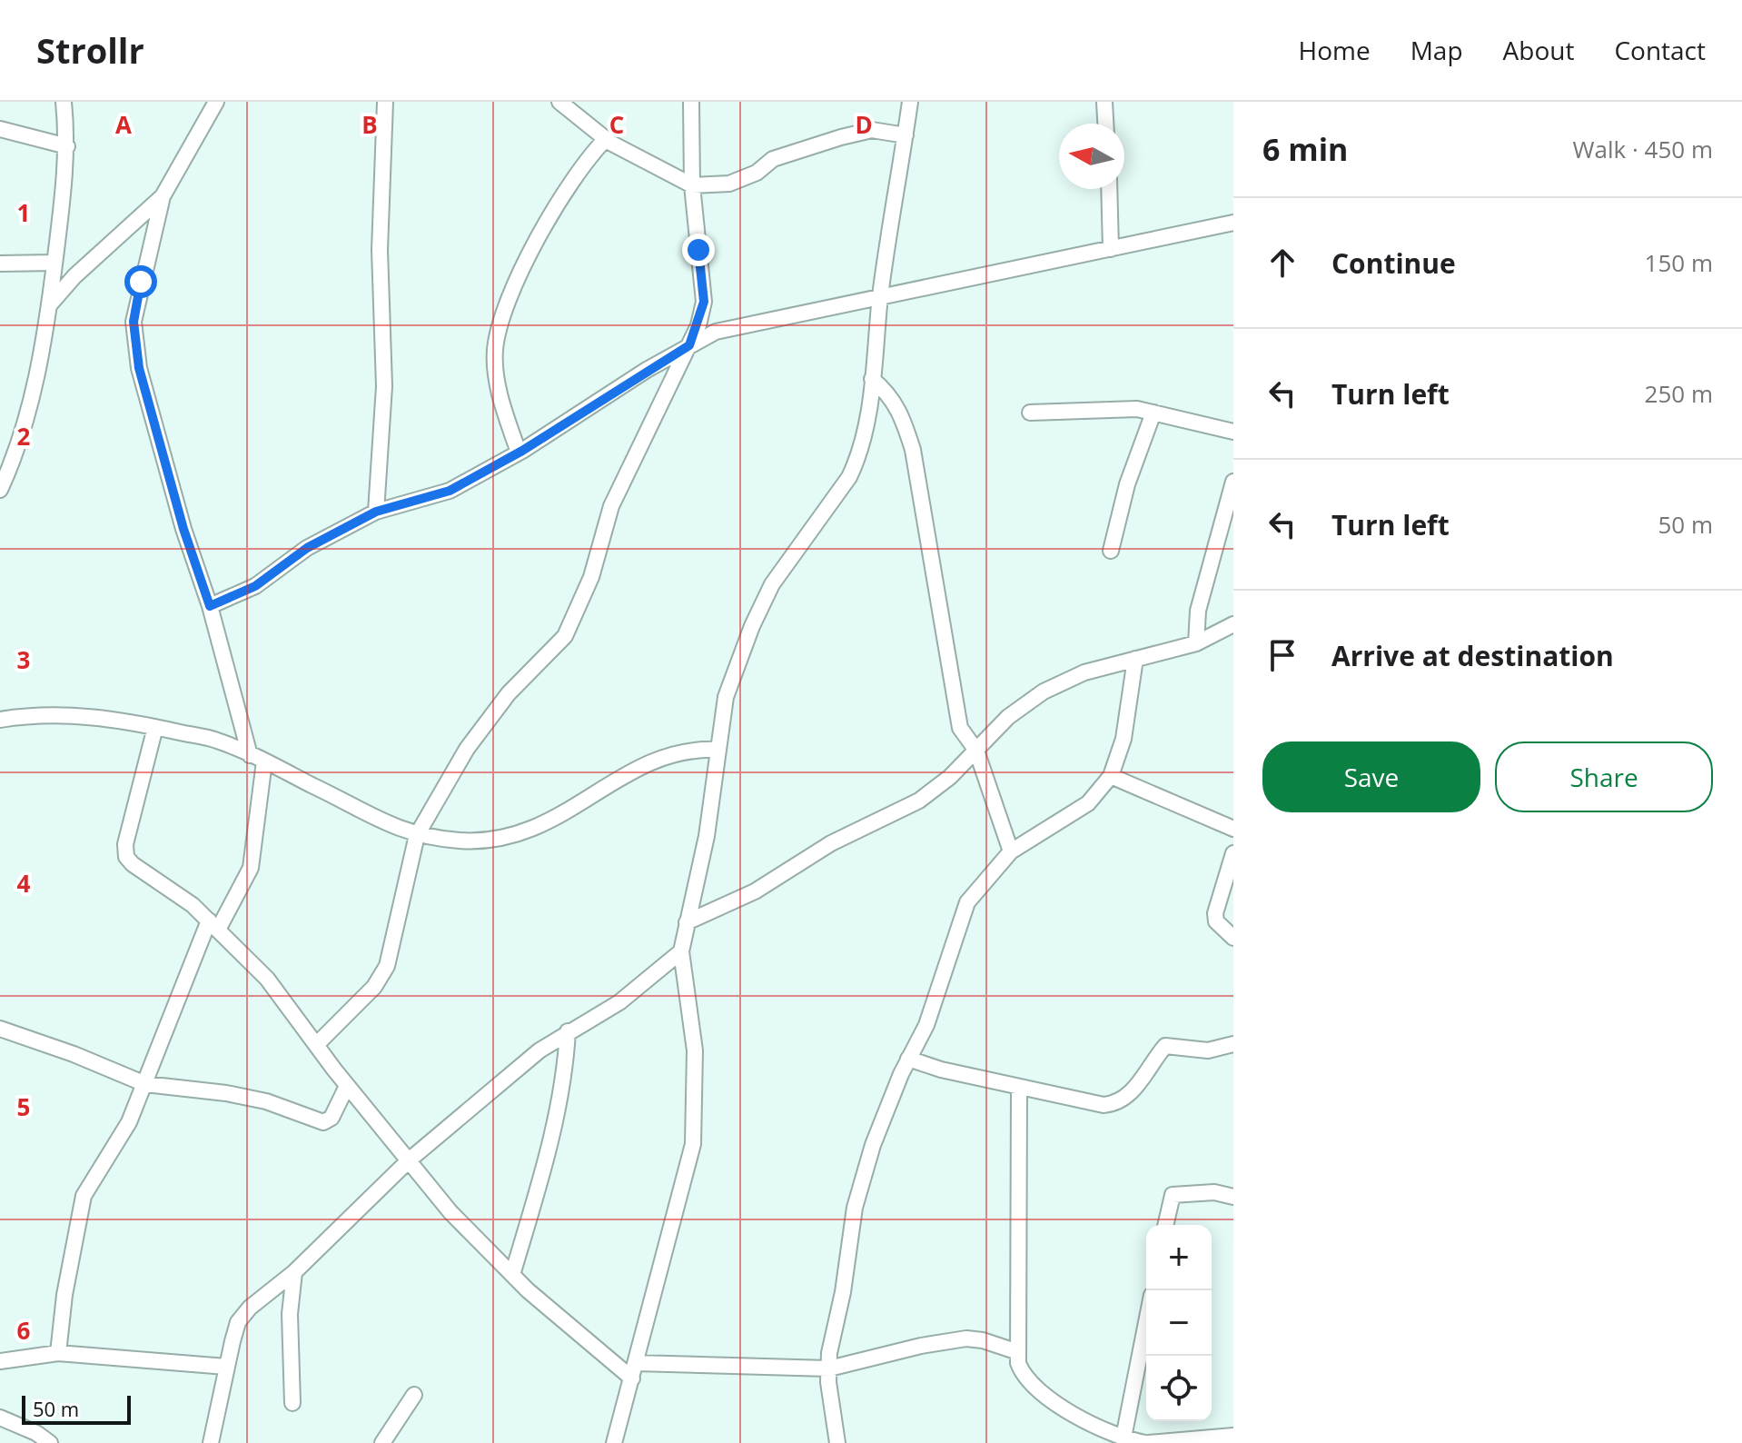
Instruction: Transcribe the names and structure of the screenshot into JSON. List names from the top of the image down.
{
  "scale_bar": "50 m",
  "north": "left",
  "page": {
    "header": "Strollr",
    "nav": [
      "Home",
      "Map",
      "About",
      "Contact"
    ],
    "heading": ["6 min", "Walk · 450 m"],
    "list": [
      ["Continue", "150 m"],
      ["Turn left", "250 m"],
      ["Turn left", "50 m"],
      "Arrive at destination"
    ],
    "buttons": ["Save", "Share"],
    "map_buttons": ["+", "−"],
    "scale": "50 m"
  },
  "grid": {
    "columns": [
      "A",
      "B",
      "C",
      "D"
    ],
    "rows": [
      "1",
      "2",
      "3",
      "4",
      "5",
      "6"
    ]
  }
}
